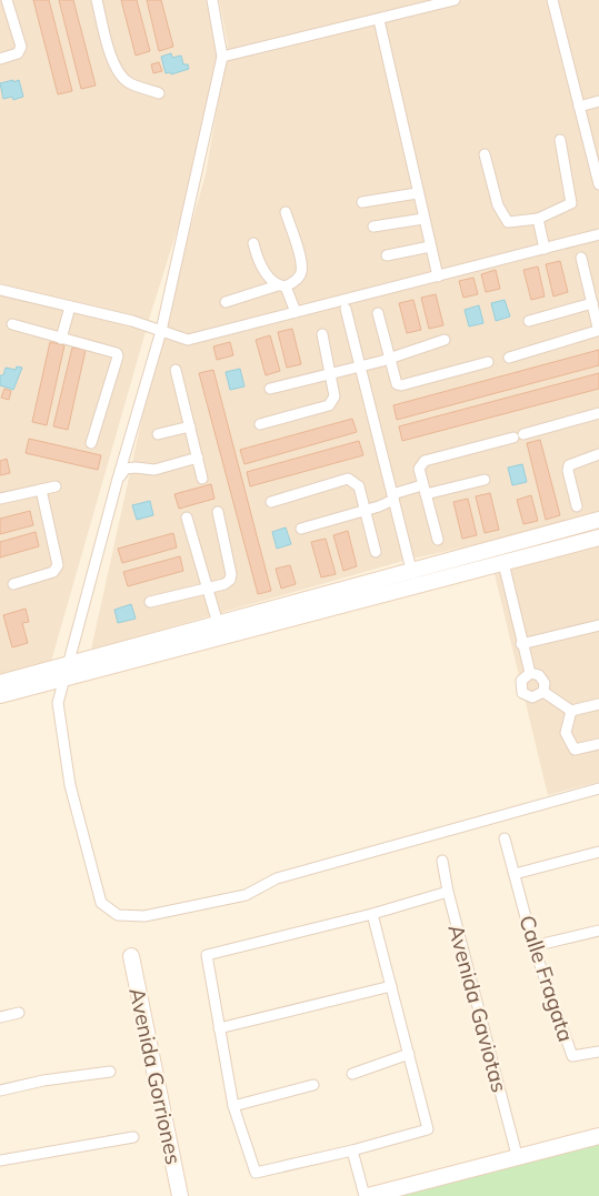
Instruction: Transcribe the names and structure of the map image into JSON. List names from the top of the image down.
{
  "streets": {
    "main road": ["Avenida Gorriones"],
    "street": ["Calle Fragata", "Avenida Gaviotas"]
  }
}
